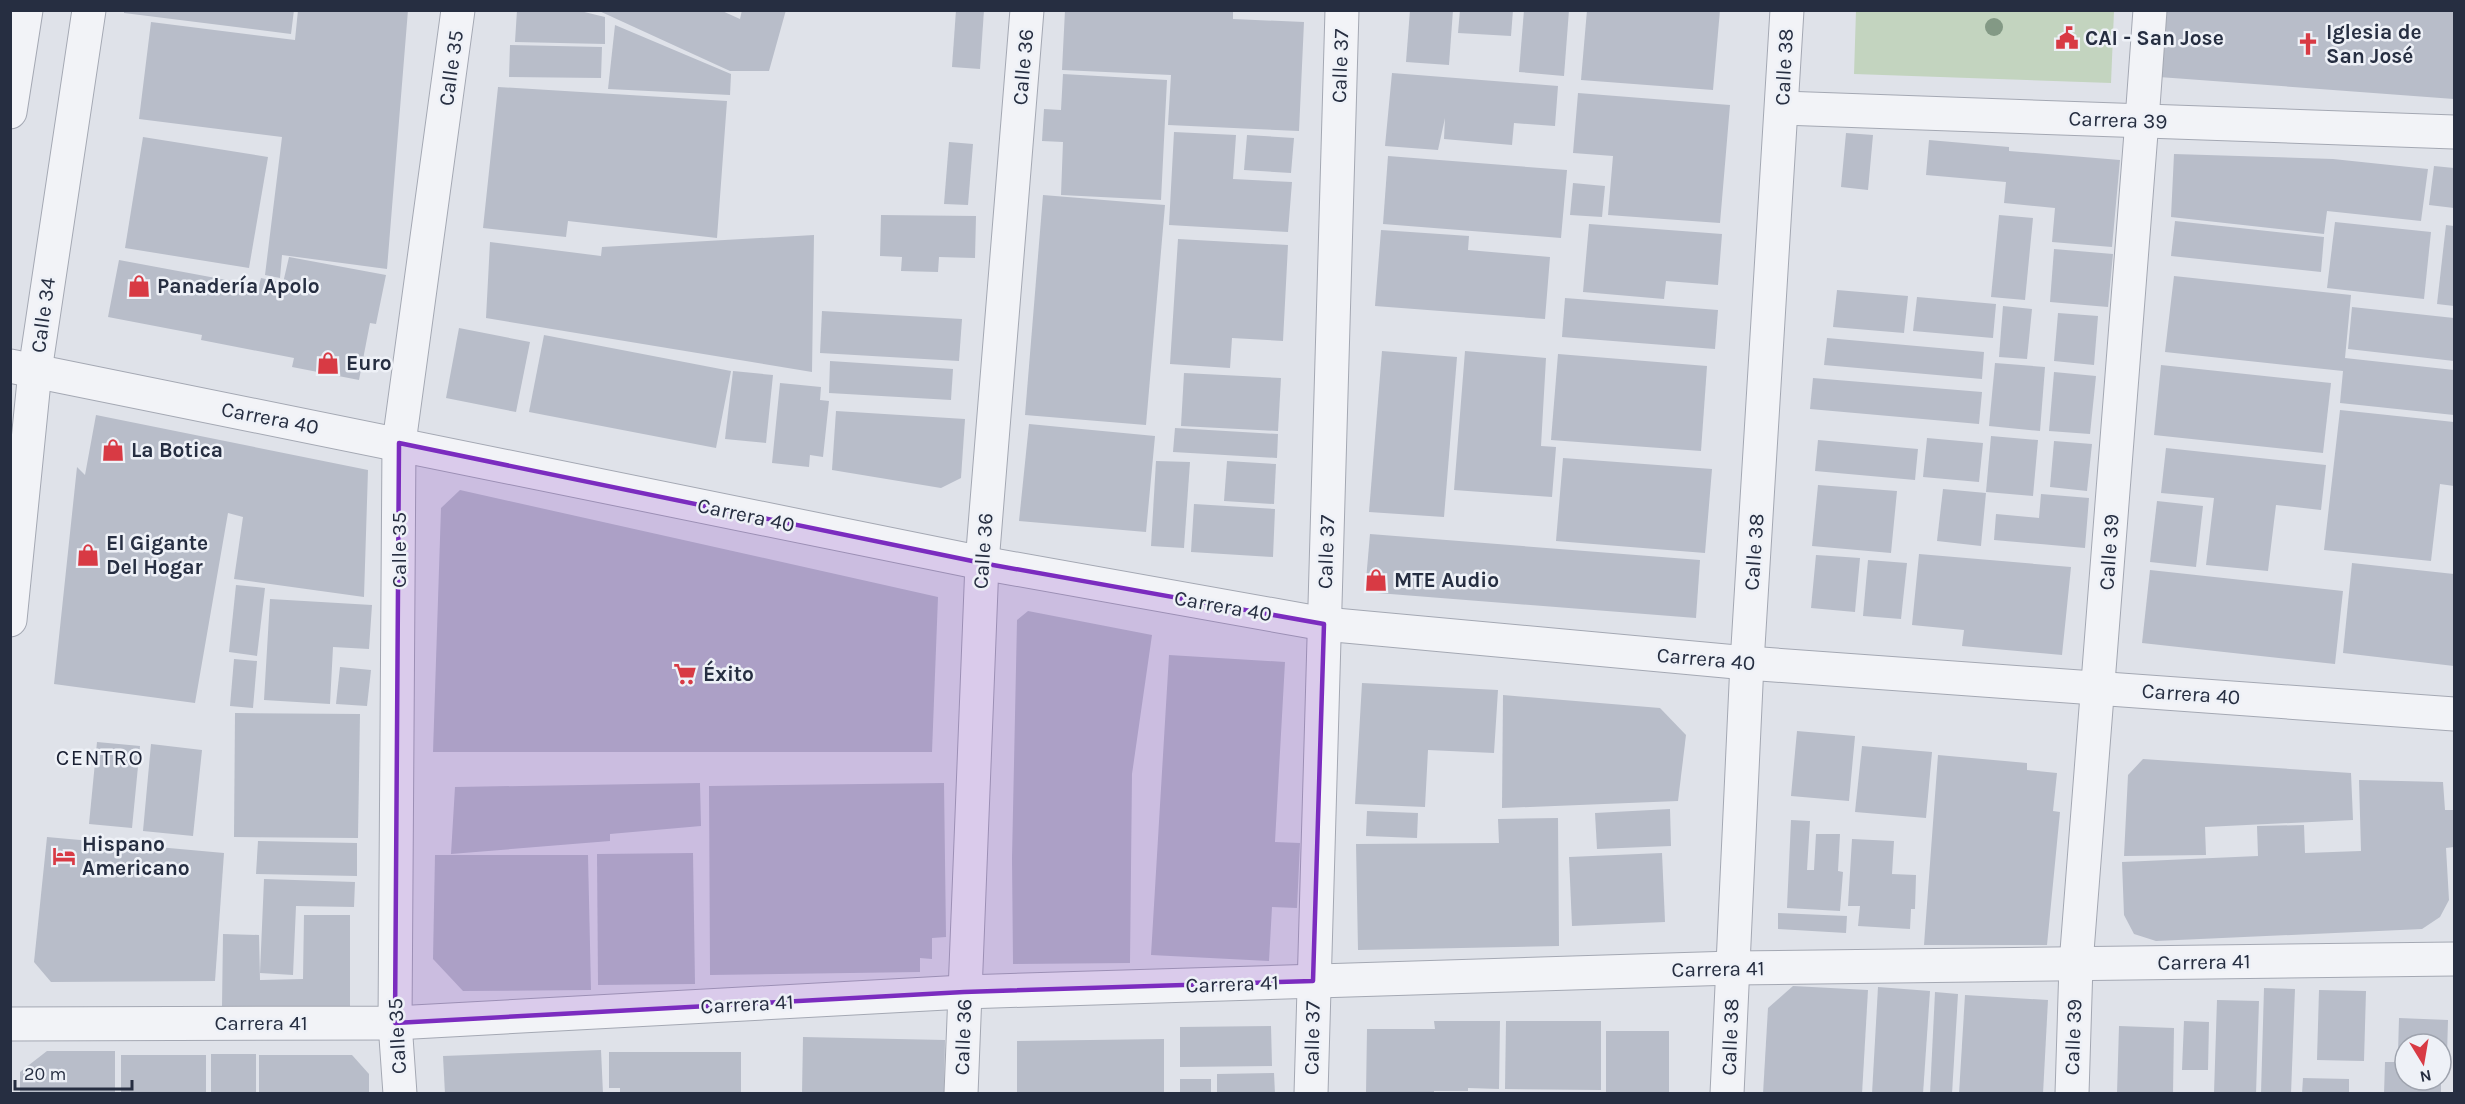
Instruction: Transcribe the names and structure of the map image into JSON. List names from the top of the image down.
{
  "streets": {
    "street": [
      "Calle 37",
      "Calle 36",
      "Calle 38",
      "Calle 35",
      "Carrera 39",
      "Calle 34",
      "Carrera 40",
      "Calle 39",
      "Carrera 41"
    ]
  },
  "crossings": [
    ["Calle 37", "Carrera 40"],
    ["Calle 37", "Carrera 41"],
    ["Calle 36", "Carrera 40"],
    ["Calle 36", "Carrera 41"],
    ["Calle 38", "Carrera 39"],
    ["Calle 38", "Carrera 40"],
    ["Calle 38", "Carrera 41"],
    ["Calle 35", "Carrera 40"],
    ["Calle 35", "Carrera 41"],
    ["Carrera 39", "Calle 39"],
    ["Calle 34", "Carrera 40"],
    ["Carrera 40", "Calle 39"],
    ["Calle 39", "Carrera 41"]
  ],
  "districts": ["CENTRO"],
  "places": {
    "public building": ["CAI - San Jose"],
    "church": ["Iglesia de San José"],
    "shop": [
      "Panadería Apolo",
      "Euro",
      "La Botica",
      "El Gigante Del Hogar",
      "MTE Audio"
    ],
    "supermarket": ["Éxito"],
    "hotel": ["Hispano Americano"]
  },
  "scale_bar": "20 m",
  "north": "bottom"
}
